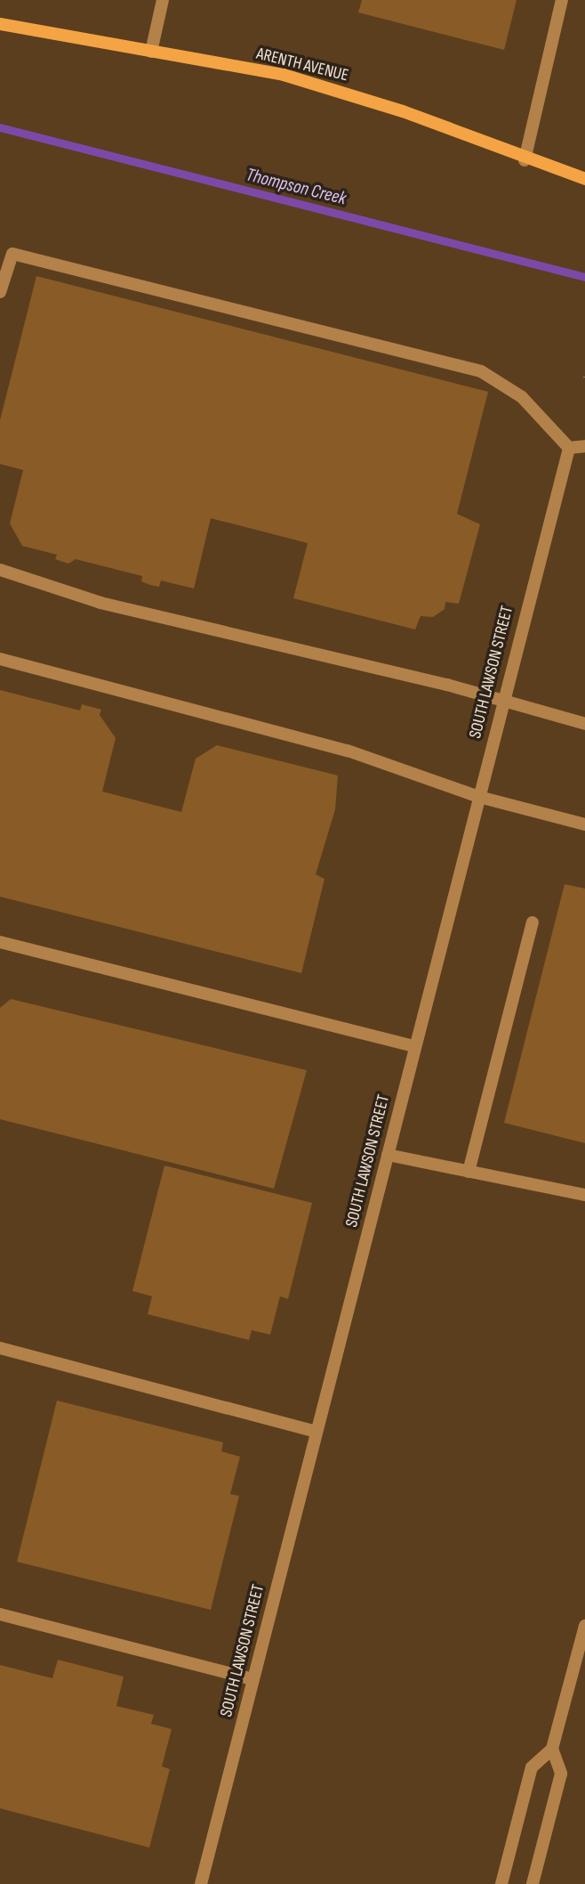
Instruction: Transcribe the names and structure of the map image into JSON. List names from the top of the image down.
{
  "streets": {
    "street": ["ARENTH AVENUE", "SOUTH LAWSON STREET"]
  },
  "water": ["Thompson Creek"]
}
